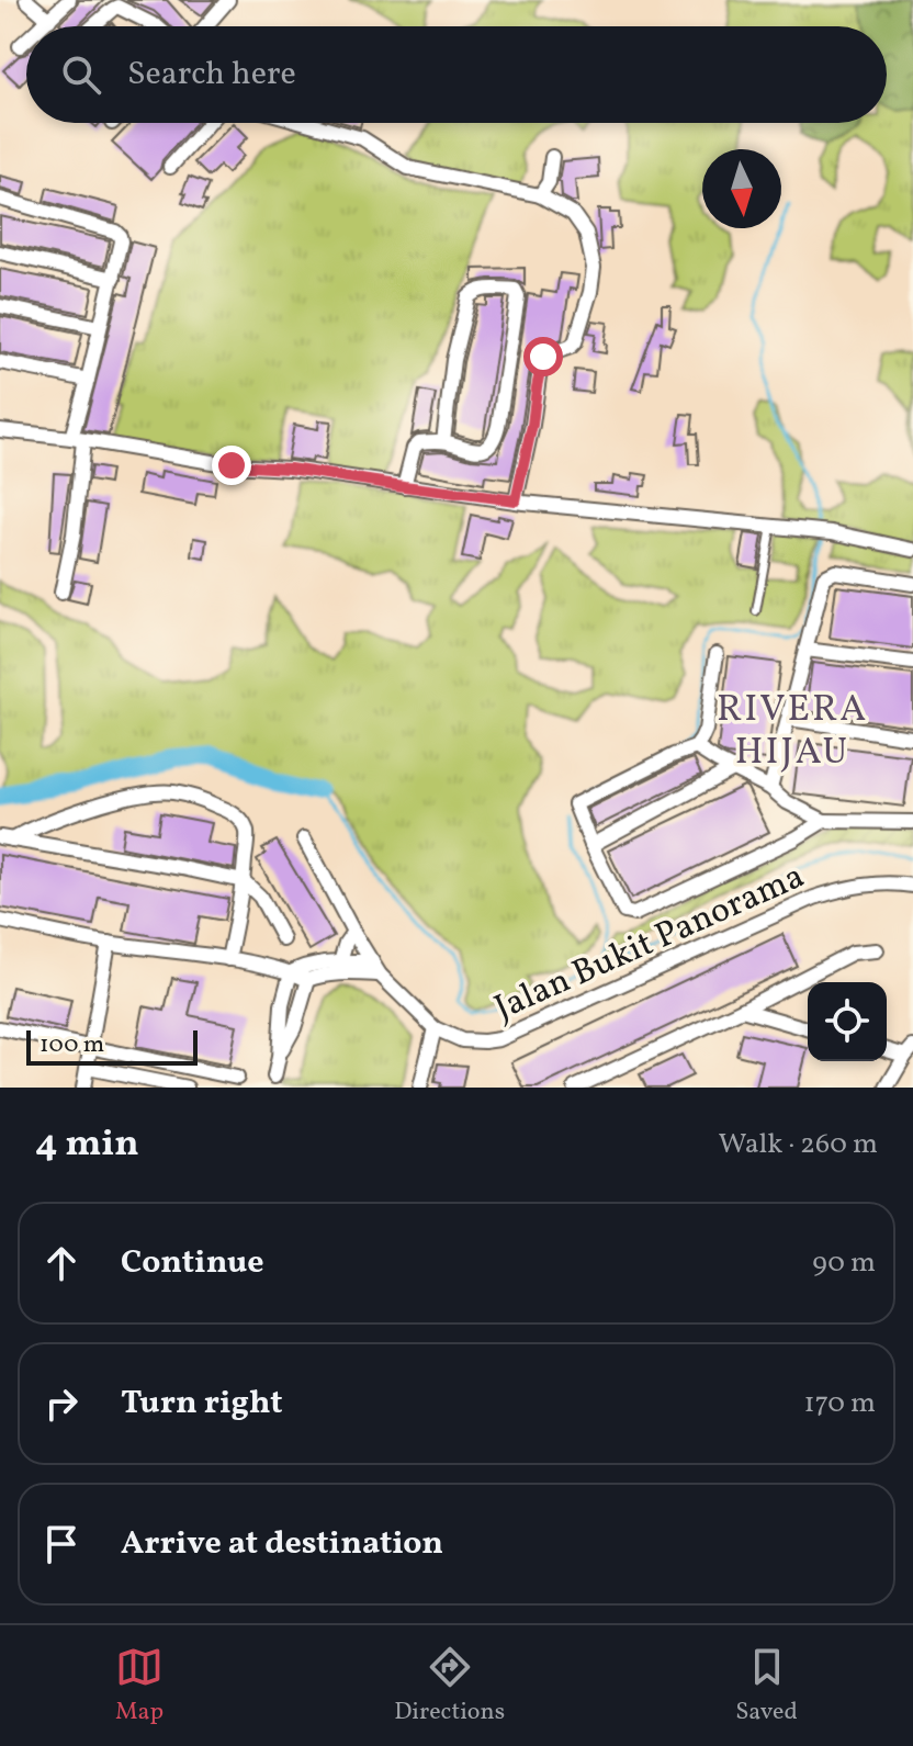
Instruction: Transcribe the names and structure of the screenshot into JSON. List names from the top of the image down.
{
  "streets": {
    "street": ["Jalan Bukit Panorama"]
  },
  "districts": ["RIVERA HIJAU"],
  "scale_bar": "100 m",
  "north": "bottom",
  "page": {
    "search": "Search here",
    "scale": "100 m",
    "heading": ["4 min", "Walk · 260 m"],
    "list": [
      ["Continue", "90 m"],
      ["Turn right", "170 m"],
      "Arrive at destination"
    ],
    "nav": ["Map", "Directions", "Saved"]
  }
}
